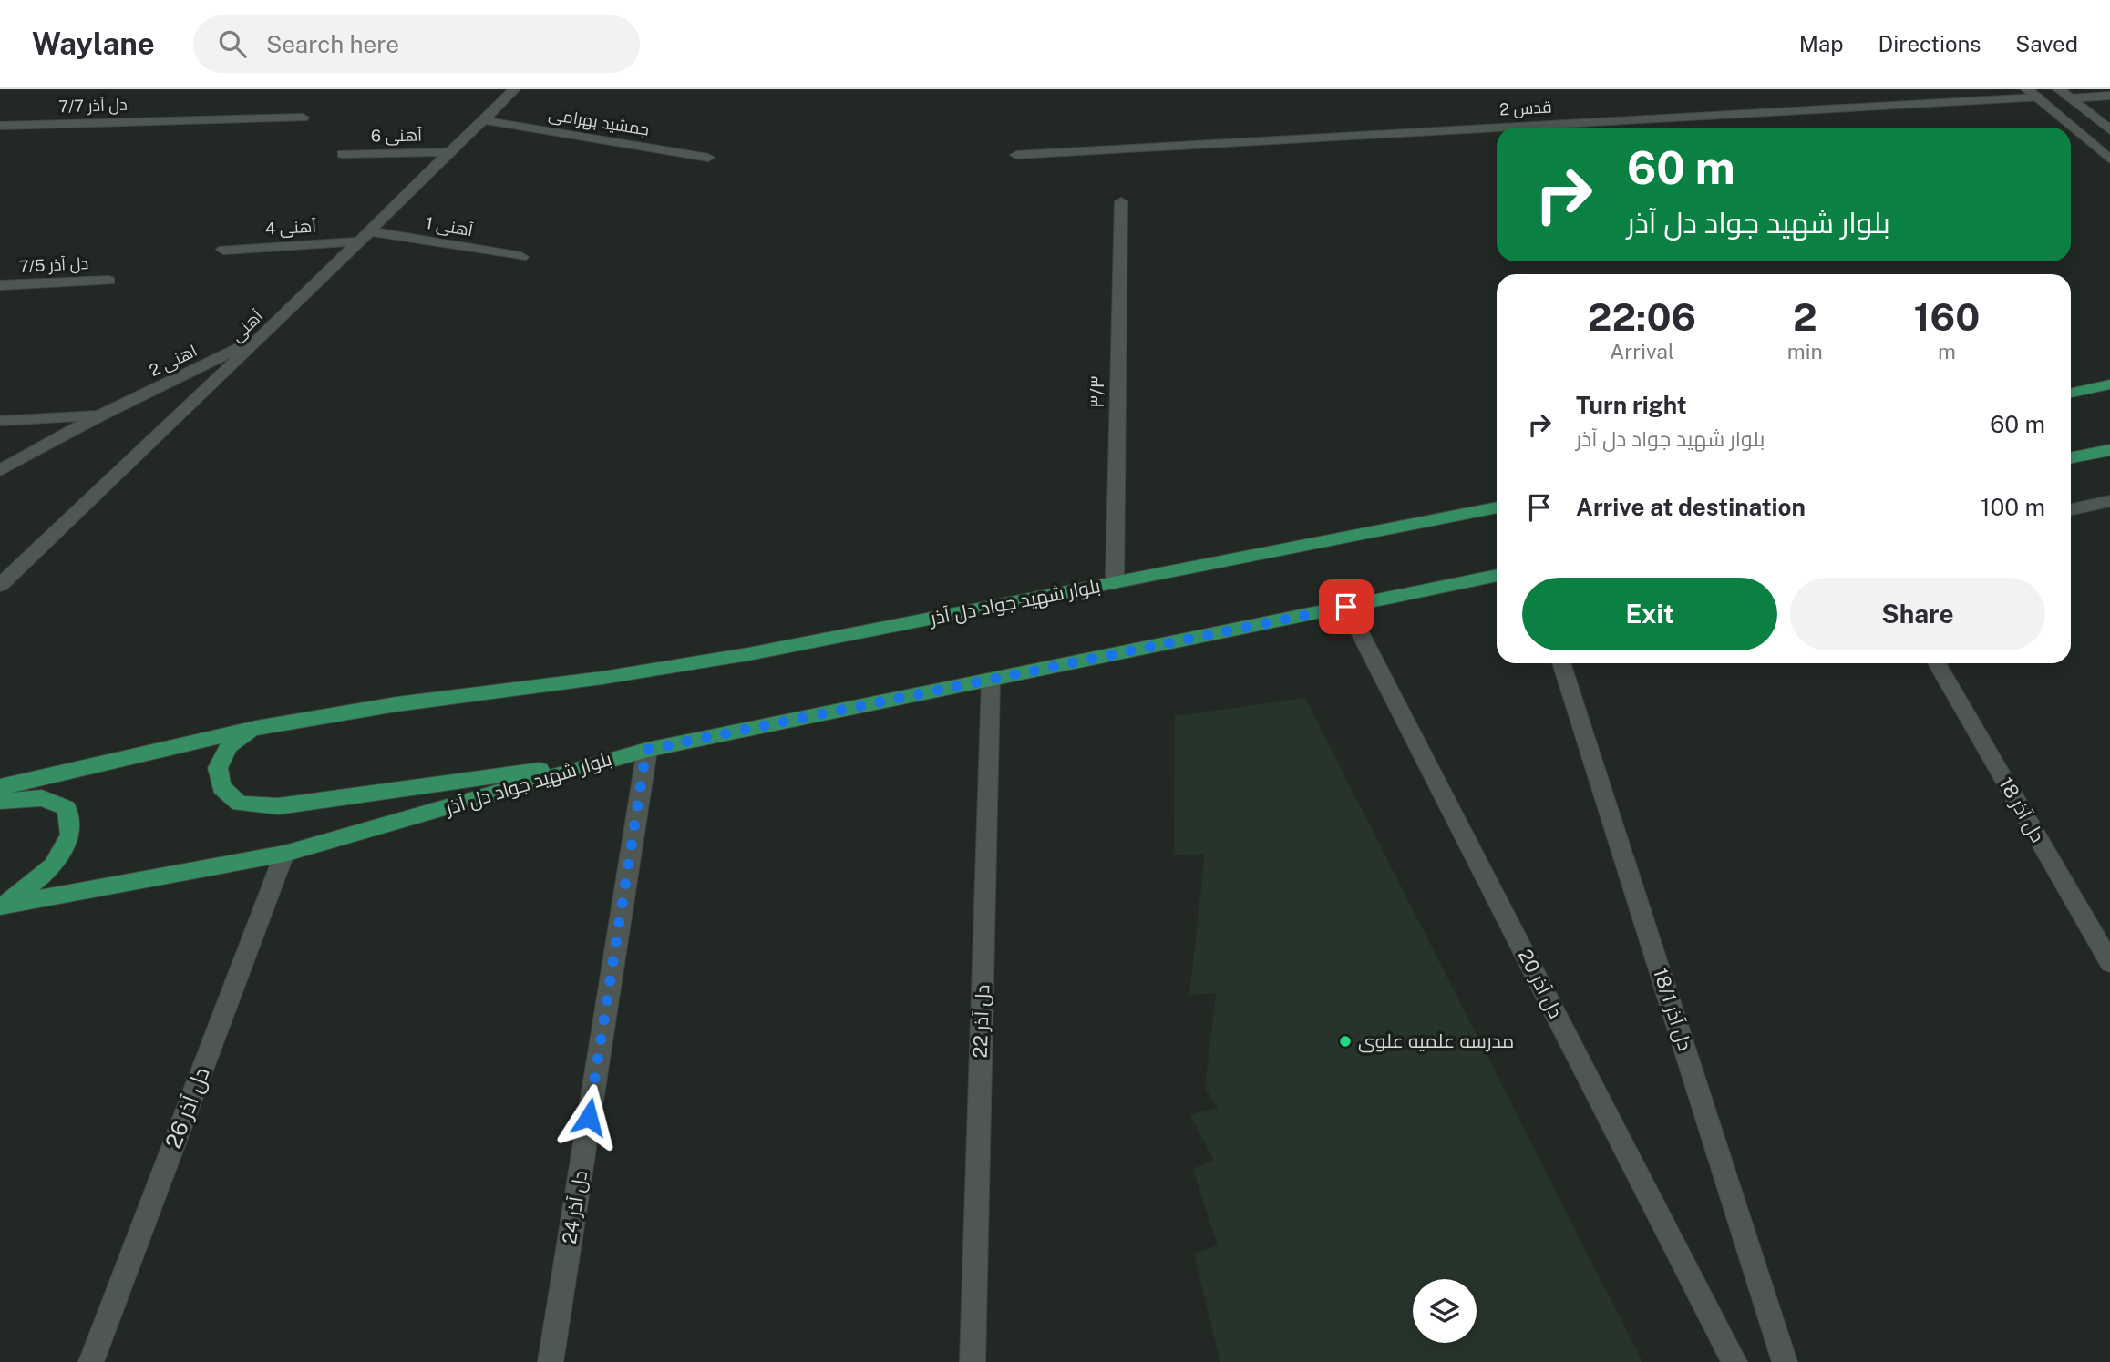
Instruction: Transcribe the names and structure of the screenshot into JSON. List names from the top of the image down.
{
  "streets": {
    "main road": ["بلوار شهید جواد دل آذر"],
    "street": [
      "دل آذر 7/7",
      "قدس 2",
      "جمشید بهرامی",
      "آهنی 6",
      "آهنی 1",
      "آهنی 4",
      "دل آذر 7/5",
      "آهنی",
      "اهنی 2",
      "۳/۳",
      "دل آذر 18",
      "دل آذر 20",
      "دل آذر 18/1",
      "دل آذر 22",
      "دل آذر 26",
      "دل آذر 24"
    ]
  },
  "crossings": [
    ["جمشید بهرامی", "آهنی"],
    ["آهنی 6", "آهنی"],
    ["آهنی 1", "آهنی 4"],
    ["آهنی 1", "آهنی"],
    ["آهنی 4", "آهنی"],
    ["آهنی", "اهنی 2"],
    ["۳/۳", "بلوار شهید جواد دل آذر"],
    ["بلوار شهید جواد دل آذر", "دل آذر 20"],
    ["بلوار شهید جواد دل آذر", "دل آذر 22"],
    ["بلوار شهید جواد دل آذر", "دل آذر 26"],
    ["بلوار شهید جواد دل آذر", "دل آذر 24"]
  ],
  "places": ["مدرسه علمیه علوی"],
  "page": {
    "header": "Waylane",
    "search": "Search here",
    "nav": ["Map", "Directions", "Saved"],
    "turn": ["60 m", "بلوار شهید جواد دل آذر"],
    "eta": [
      "22:06",
      "Arrival",
      "2",
      "min",
      "160",
      "m"
    ],
    "list": [
      {
        "name": "Turn right",
        "note": "بلوار شهید جواد دل آذر",
        "value": "60 m"
      },
      {
        "name": "Arrive at destination",
        "value": "100 m"
      }
    ],
    "buttons": ["Exit", "Share"]
  }
}
